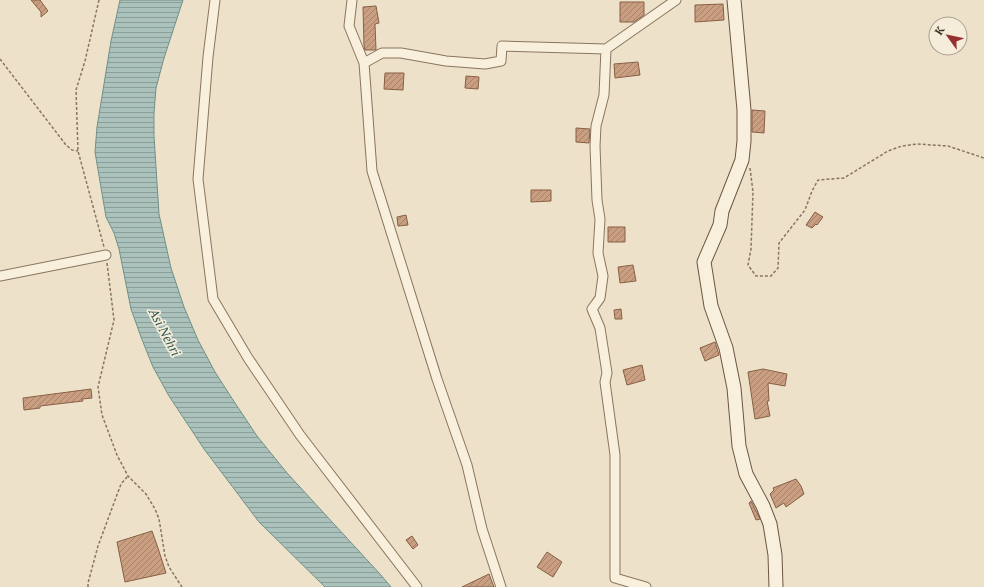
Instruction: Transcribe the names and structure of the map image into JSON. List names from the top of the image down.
{
  "water": ["Asi Nehri"],
  "north": "top left"
}
